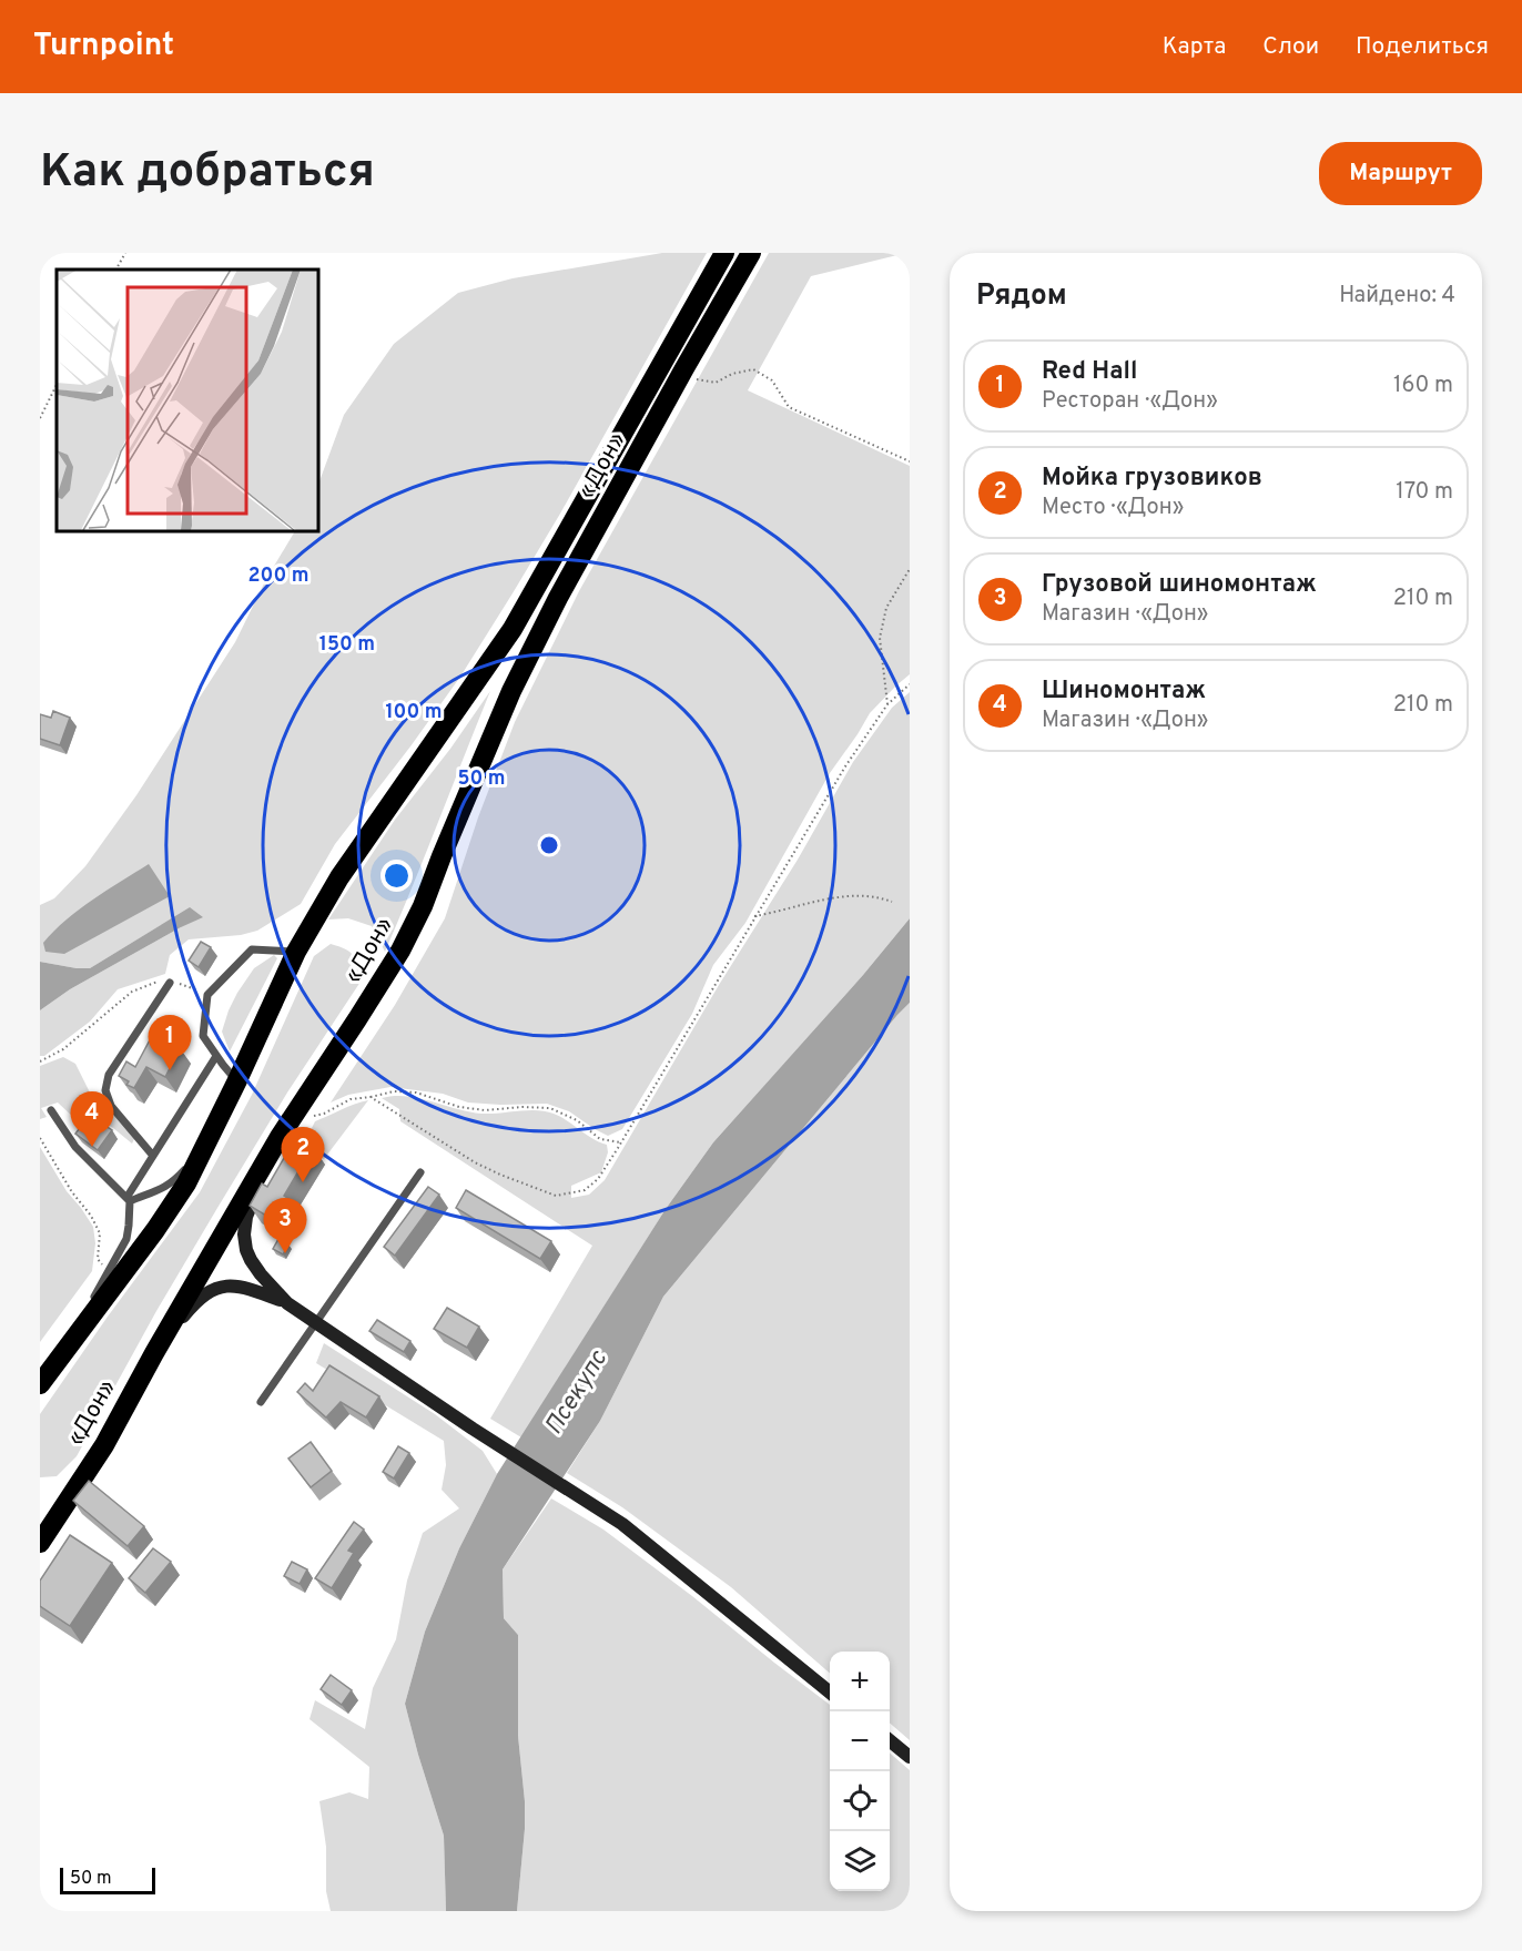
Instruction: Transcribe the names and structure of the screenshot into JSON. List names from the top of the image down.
{
  "streets": {
    "highway": ["«Дон»"]
  },
  "water": ["Псекупс"],
  "scale_bar": "50 m",
  "page": {
    "header": "Turnpoint",
    "nav": ["Карта", "Слои", "Поделиться"],
    "buttons": "Маршрут",
    "title": "Как добраться",
    "heading": ["Рядом", "Найдено: 4"],
    "list": [
      {
        "mark": "1",
        "name": "Red Hall",
        "note": "Ресторан · «Дон»",
        "value": "160 m"
      },
      {
        "mark": "2",
        "name": "Мойка грузовиков",
        "note": "Место · «Дон»",
        "value": "170 m"
      },
      {
        "mark": "3",
        "name": "Грузовой шиномонтаж",
        "note": "Магазин · «Дон»",
        "value": "210 m"
      },
      {
        "mark": "4",
        "name": "Шиномонтаж",
        "note": "Магазин · «Дон»",
        "value": "210 m"
      }
    ],
    "pins": [
      "1",
      "4",
      "2",
      "3"
    ],
    "map_buttons": ["+", "−"],
    "scale": "50 m"
  },
  "rings": [
    "200 m",
    "150 m",
    "100 m",
    "50 m"
  ]
}
